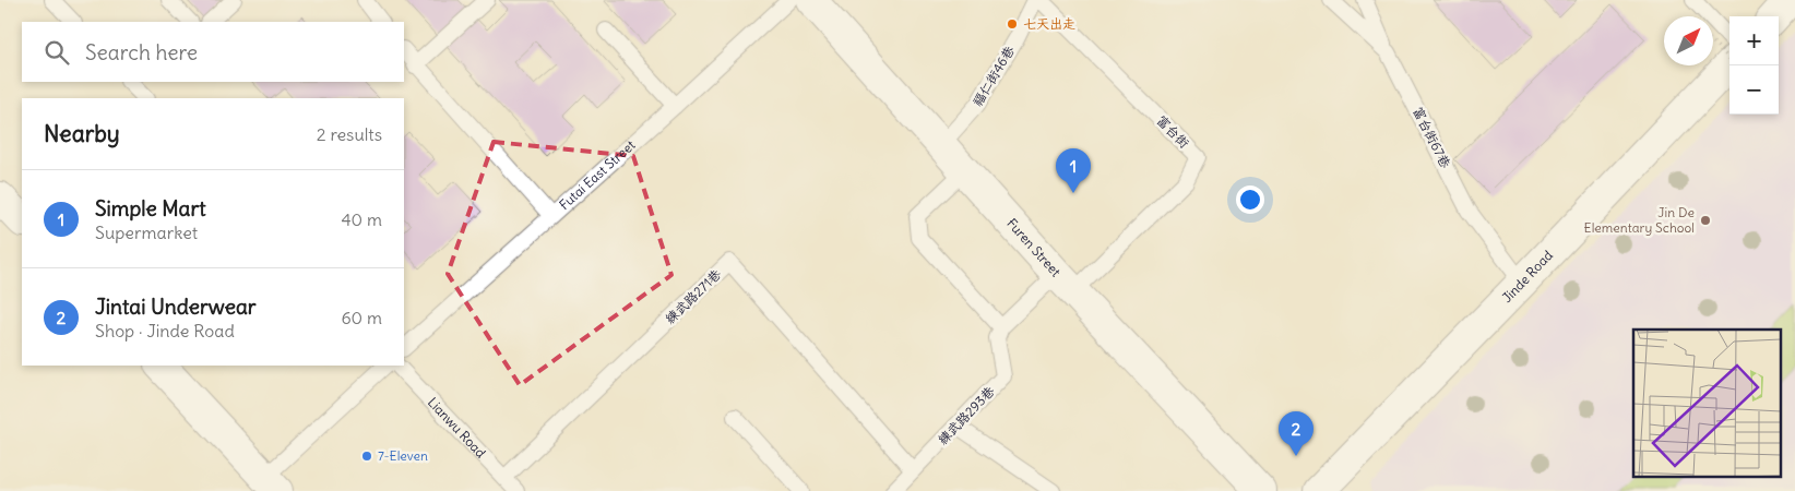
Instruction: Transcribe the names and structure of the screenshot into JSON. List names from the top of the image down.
{
  "streets": {
    "street": ["Furen Street", "Jinde Road"],
    "lane": [
      "福仁街46巷",
      "富台街",
      "富台街67巷",
      "Futai East Street",
      "練武路271巷",
      "練武路293巷",
      "Lianwu Road"
    ]
  },
  "crossings": [
    ["福仁街46巷", "Furen Street"],
    ["富台街", "Furen Street"],
    ["富台街67巷", "Jinde Road"],
    ["練武路271巷", "練武路293巷"],
    ["練武路271巷", "Lianwu Road"]
  ],
  "places": ["七天出走", "Jin De Elementary School", "7-Eleven"],
  "north": "top right",
  "page": {
    "map_buttons": ["+", "−"],
    "search": "Search here",
    "heading": ["Nearby", "2 results"],
    "pins": ["1", "2"],
    "list": [
      {
        "mark": "1",
        "name": "Simple Mart",
        "note": "Supermarket",
        "value": "40 m"
      },
      {
        "mark": "2",
        "name": "Jintai Underwear",
        "note": "Shop · Jinde Road",
        "value": "60 m"
      }
    ]
  }
}
